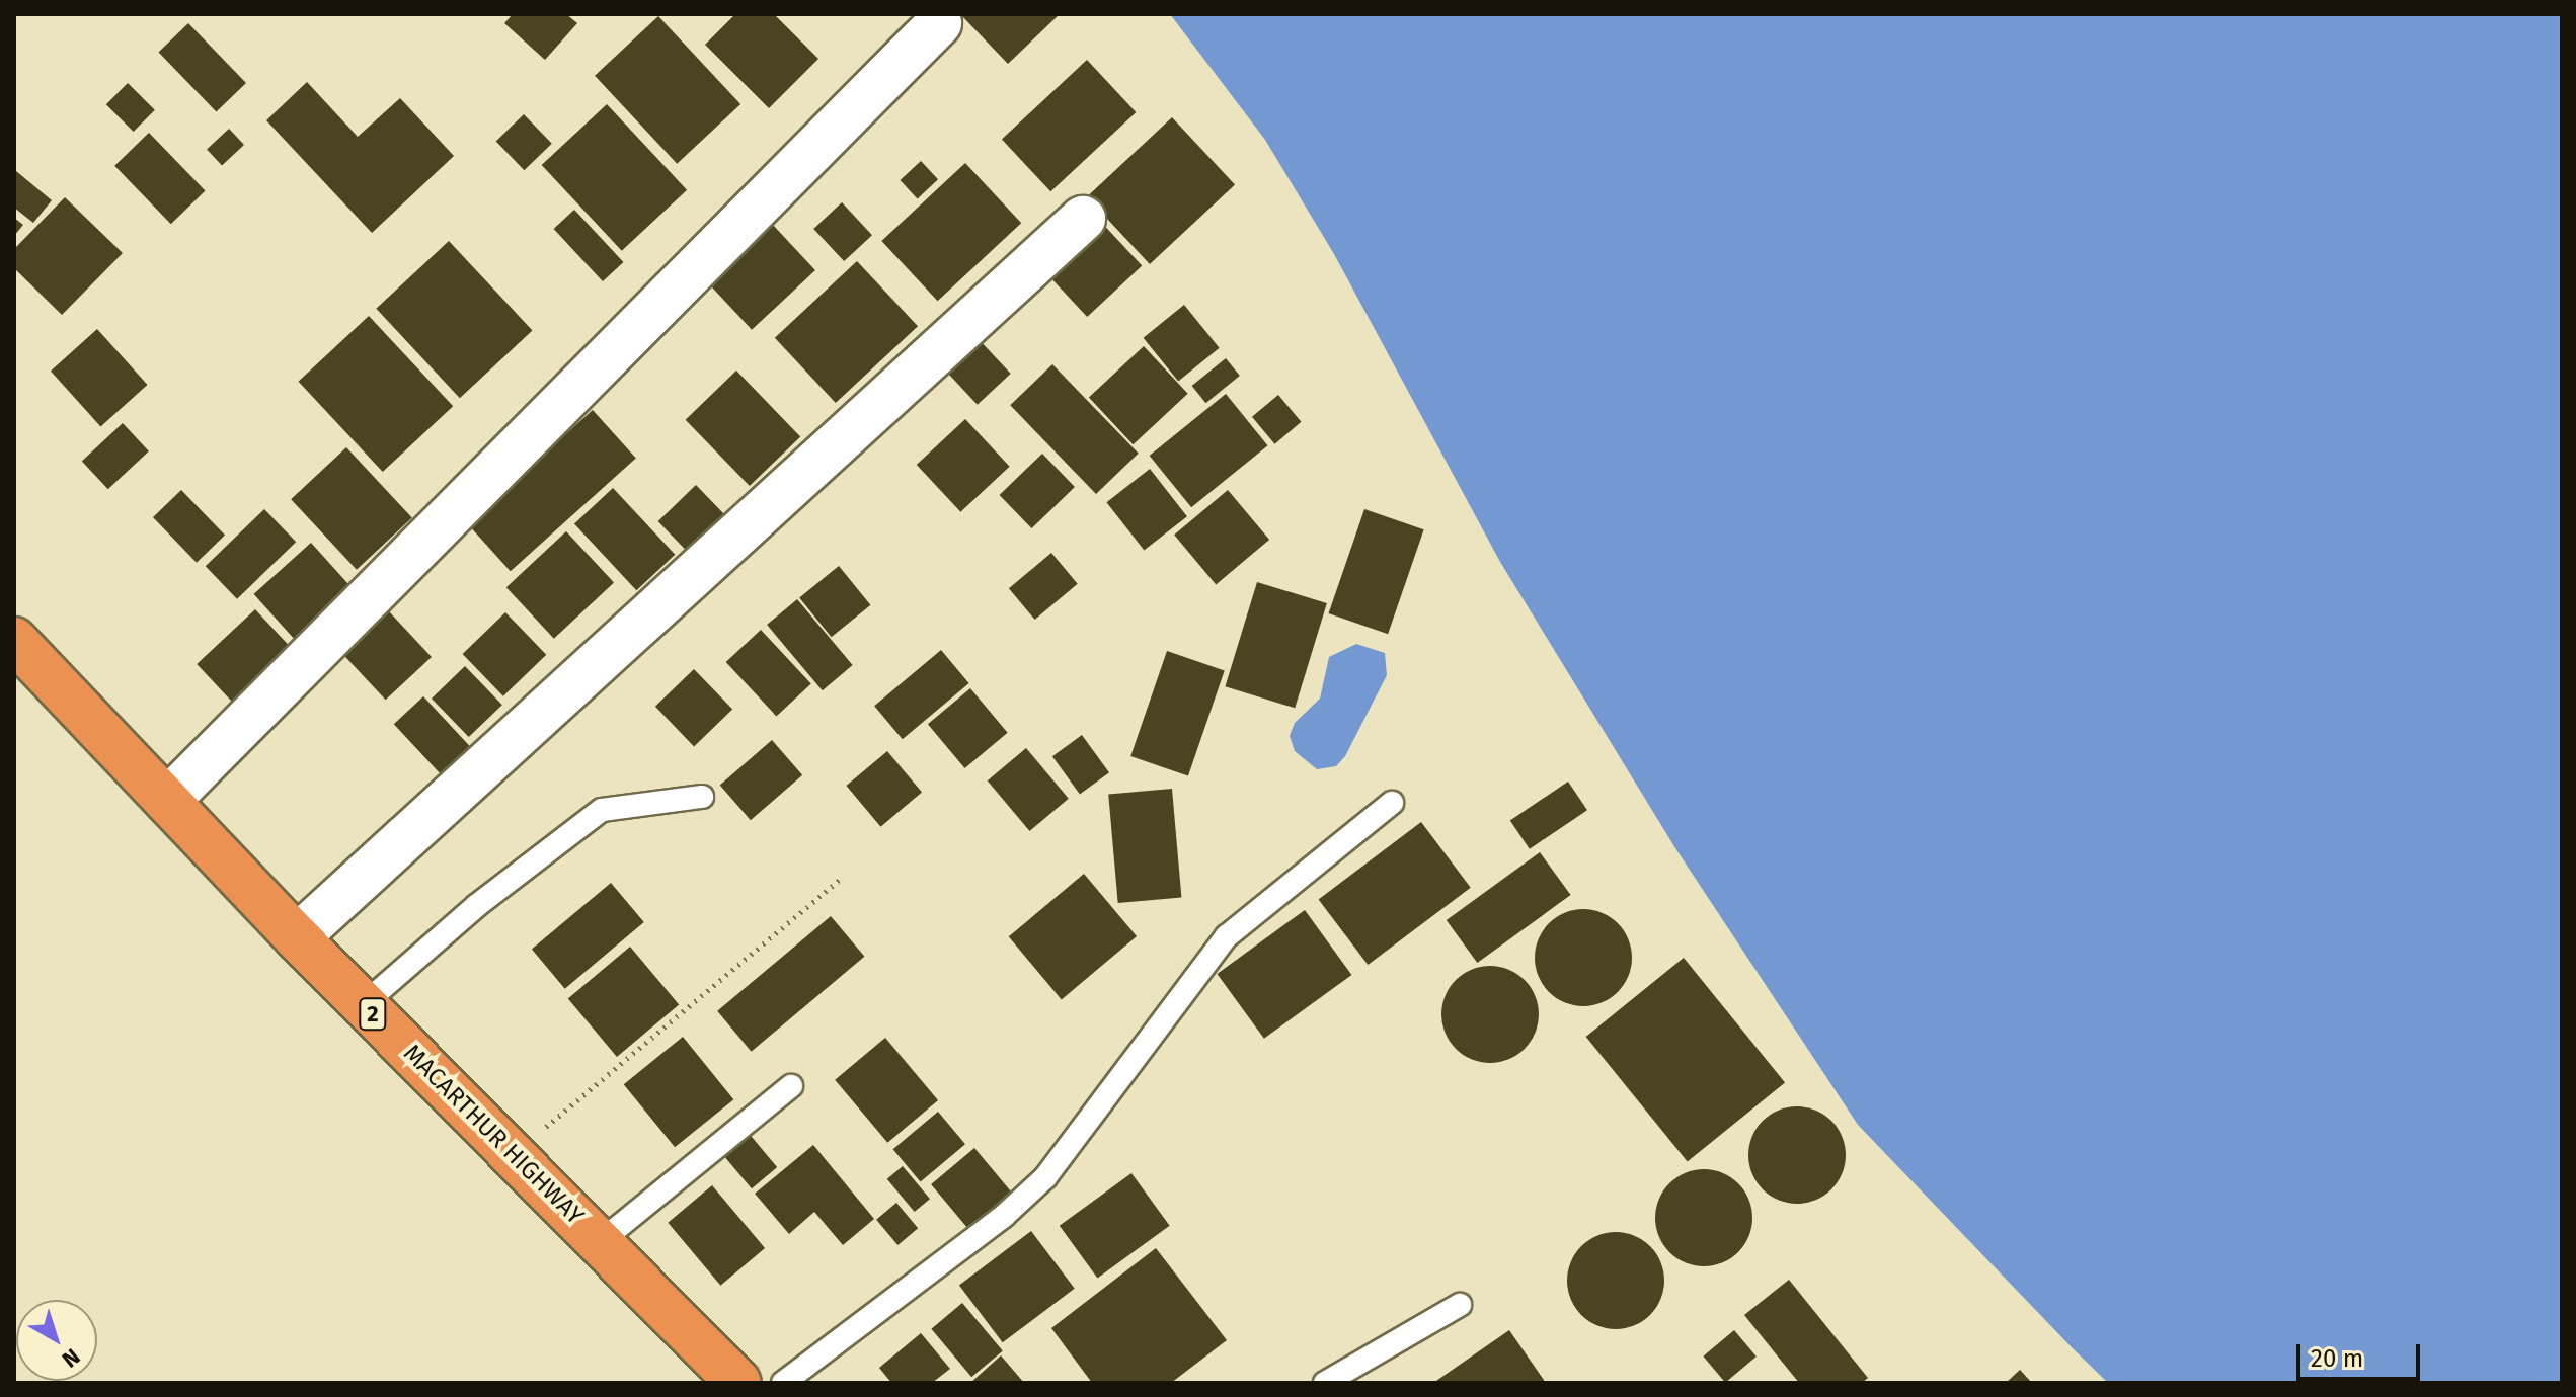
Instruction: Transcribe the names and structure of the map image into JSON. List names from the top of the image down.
{
  "streets": {
    "highway": ["2", "MACARTHUR HIGHWAY"]
  },
  "scale_bar": "20 m",
  "north": "bottom right"
}
